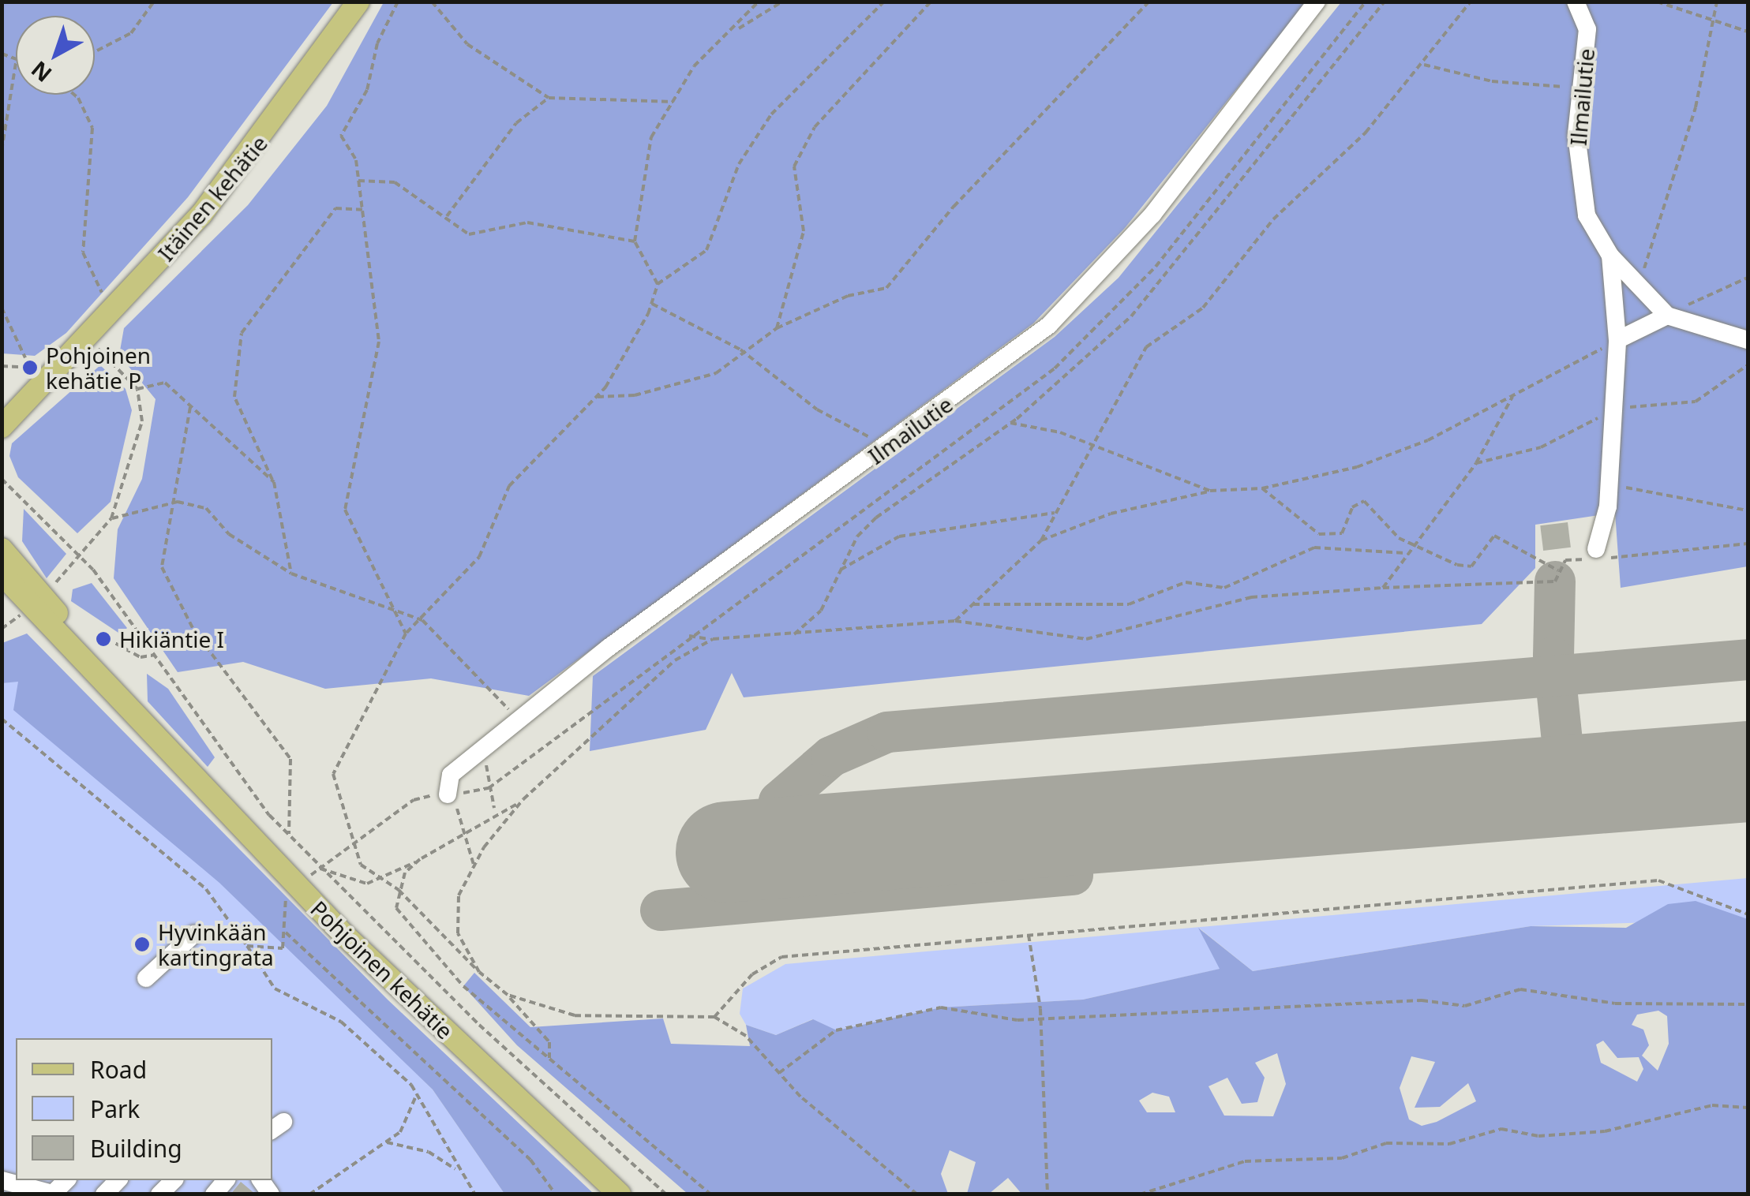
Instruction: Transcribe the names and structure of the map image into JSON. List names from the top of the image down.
{
  "streets": {
    "main road": ["Itäinen kehätie", "Pohjoinen kehätie"],
    "street": ["Ilmailutie"]
  },
  "places": ["Pohjoinen kehätie P", "Hikiäntie I", "Hyvinkään kartingrata"],
  "legend": ["Road", "Park", "Building"],
  "north": "bottom left"
}
